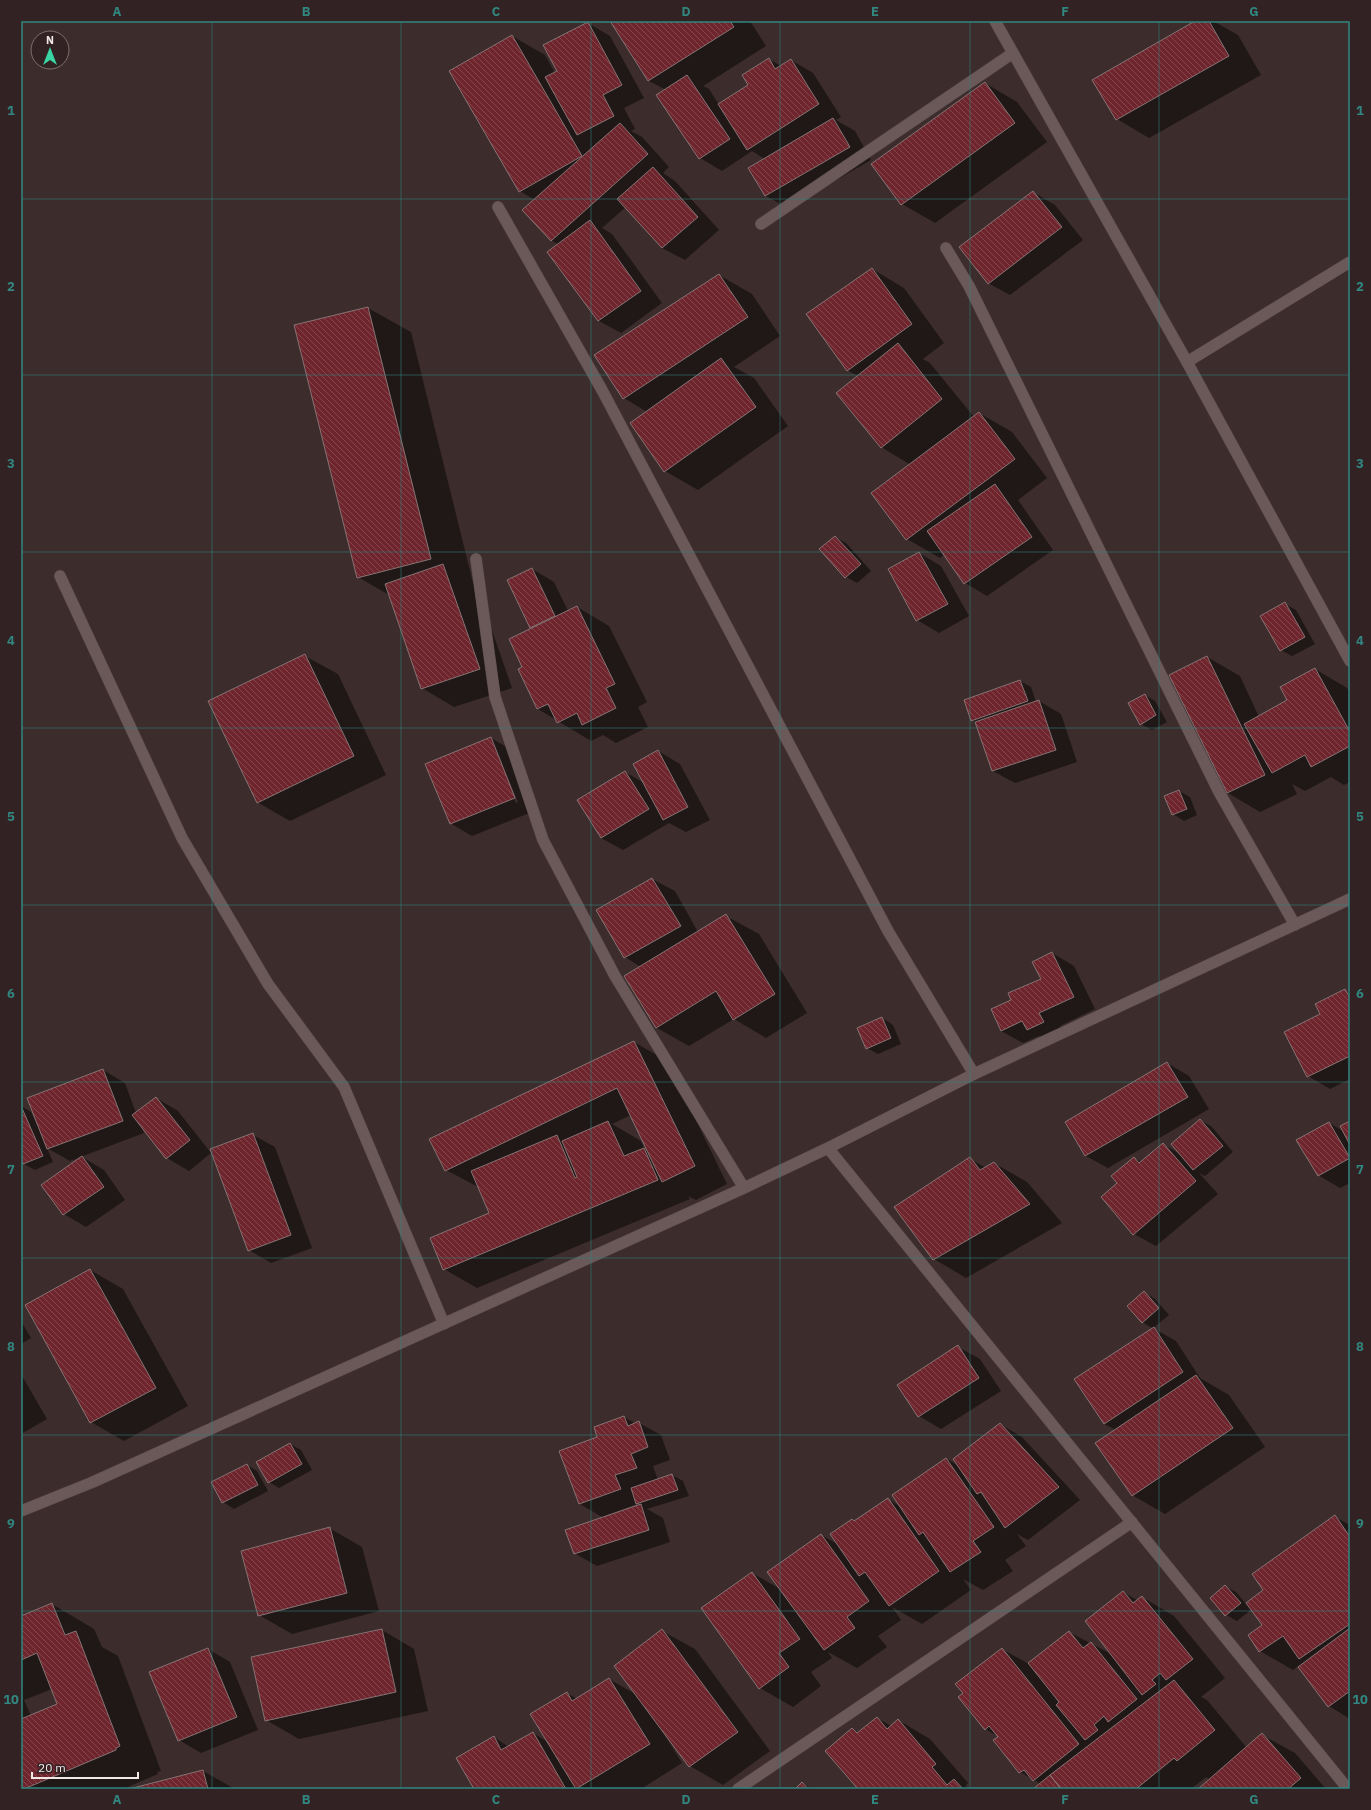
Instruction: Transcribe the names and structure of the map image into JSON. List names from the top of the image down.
{
  "scale_bar": "20 m",
  "north": "top",
  "grid": {
    "columns": [
      "A",
      "B",
      "C",
      "D",
      "E",
      "F",
      "G"
    ],
    "rows": [
      "1",
      "2",
      "3",
      "4",
      "5",
      "6",
      "7",
      "8",
      "9",
      "10"
    ]
  }
}
